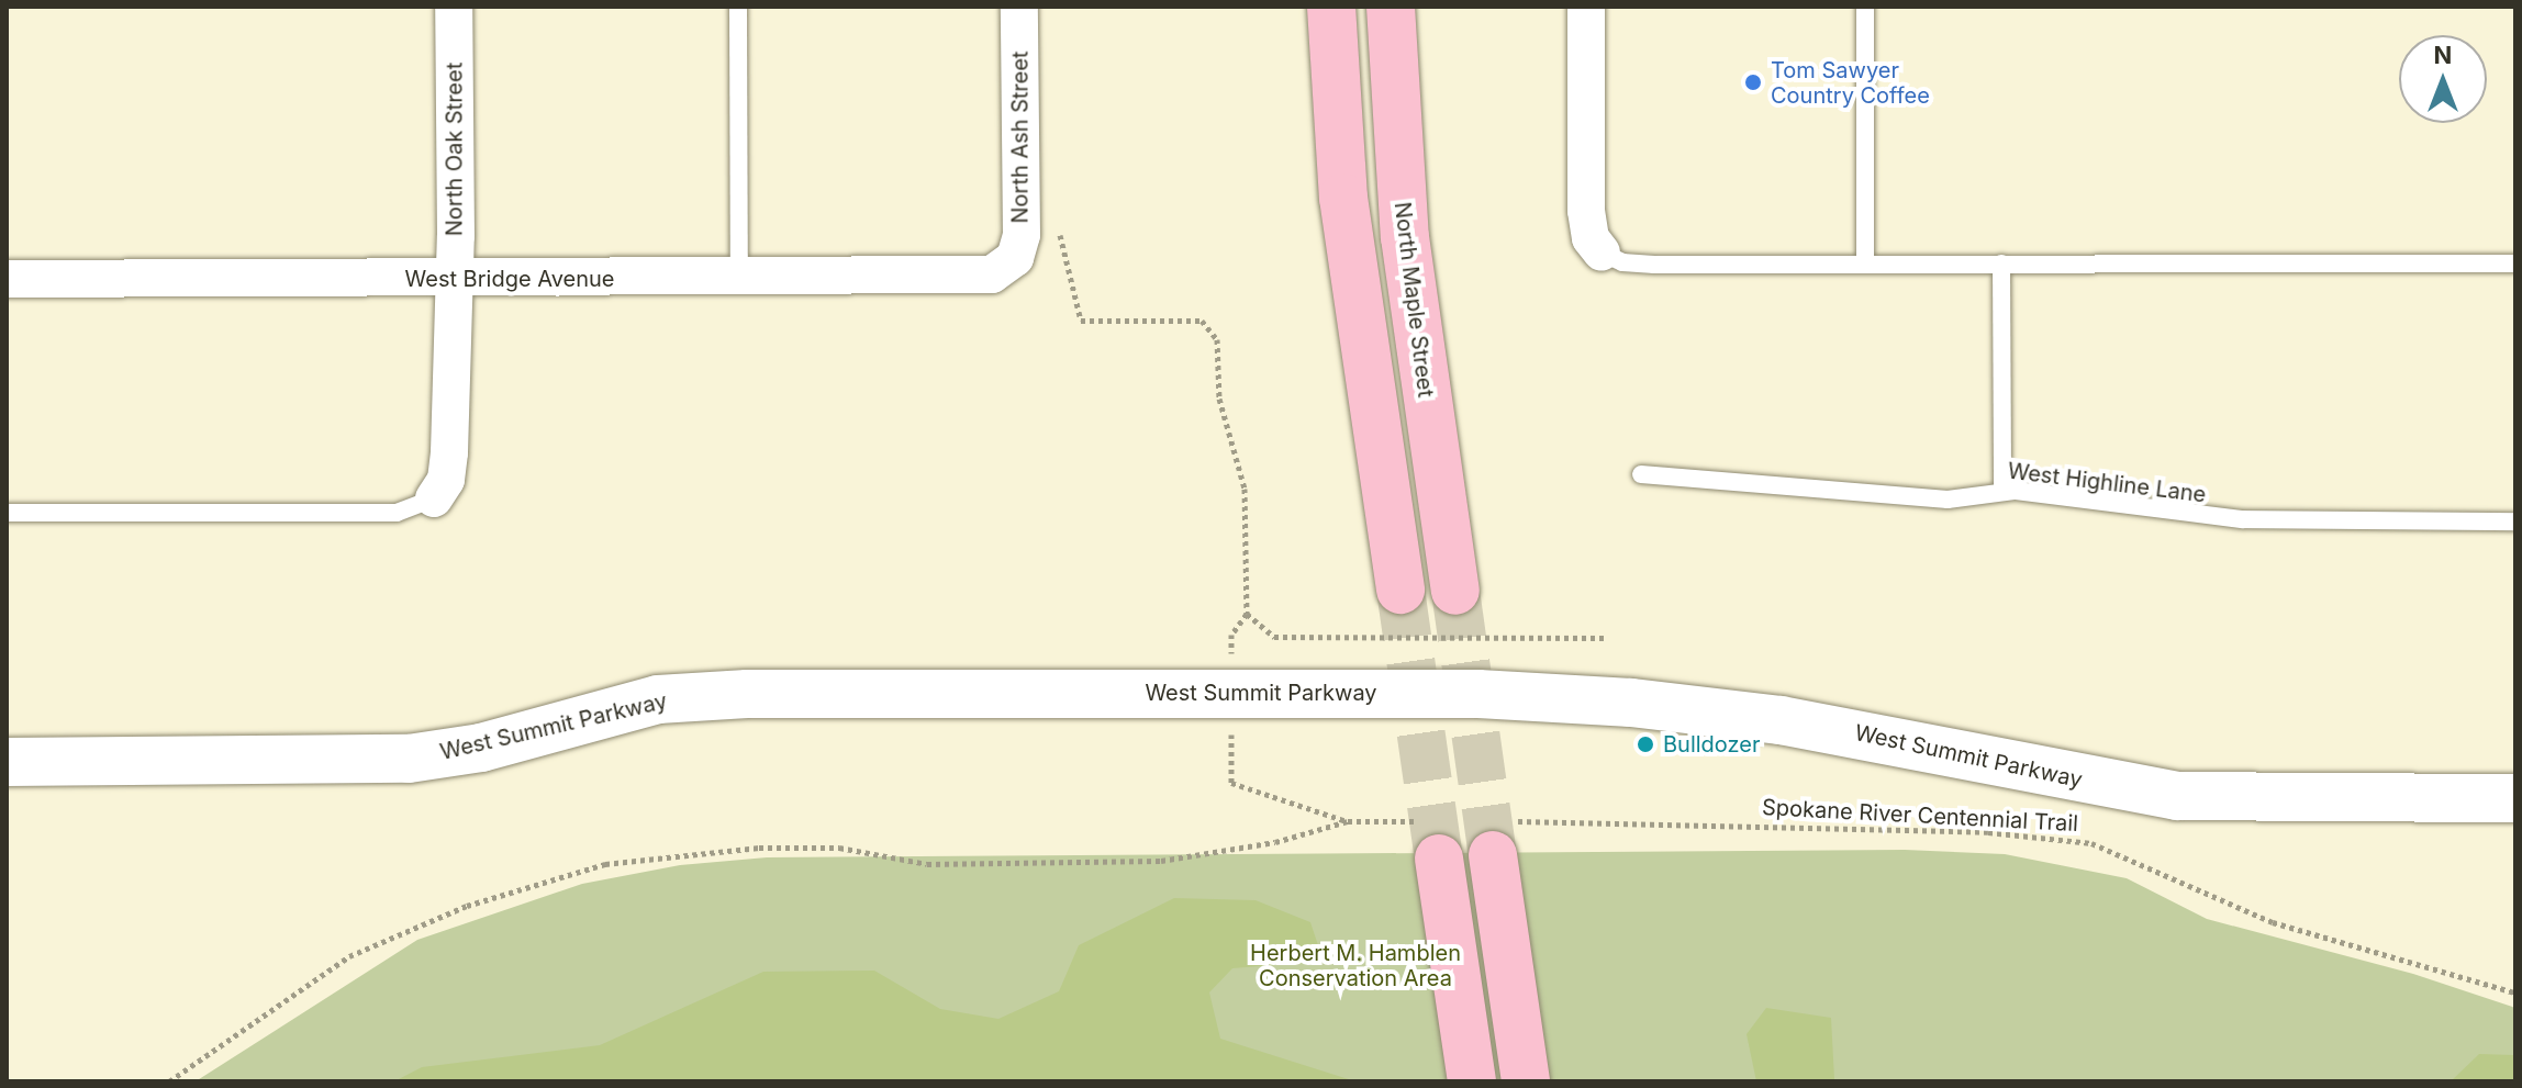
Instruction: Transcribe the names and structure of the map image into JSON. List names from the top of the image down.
{
  "streets": {
    "main road": ["North Maple Street"],
    "street": [
      "North Ash Street",
      "North Oak Street",
      "West Bridge Avenue",
      "West Summit Parkway"
    ],
    "lane": ["West Highline Lane"],
    "path": ["Spokane River Centennial Trail"]
  },
  "crossings": [
    ["North Ash Street", "West Bridge Avenue"],
    ["North Oak Street", "West Bridge Avenue"]
  ],
  "parks": ["Herbert M. Hamblen Conservation Area"],
  "places": ["Tom Sawyer Country Coffee", "Bulldozer"],
  "north": "top"
}
